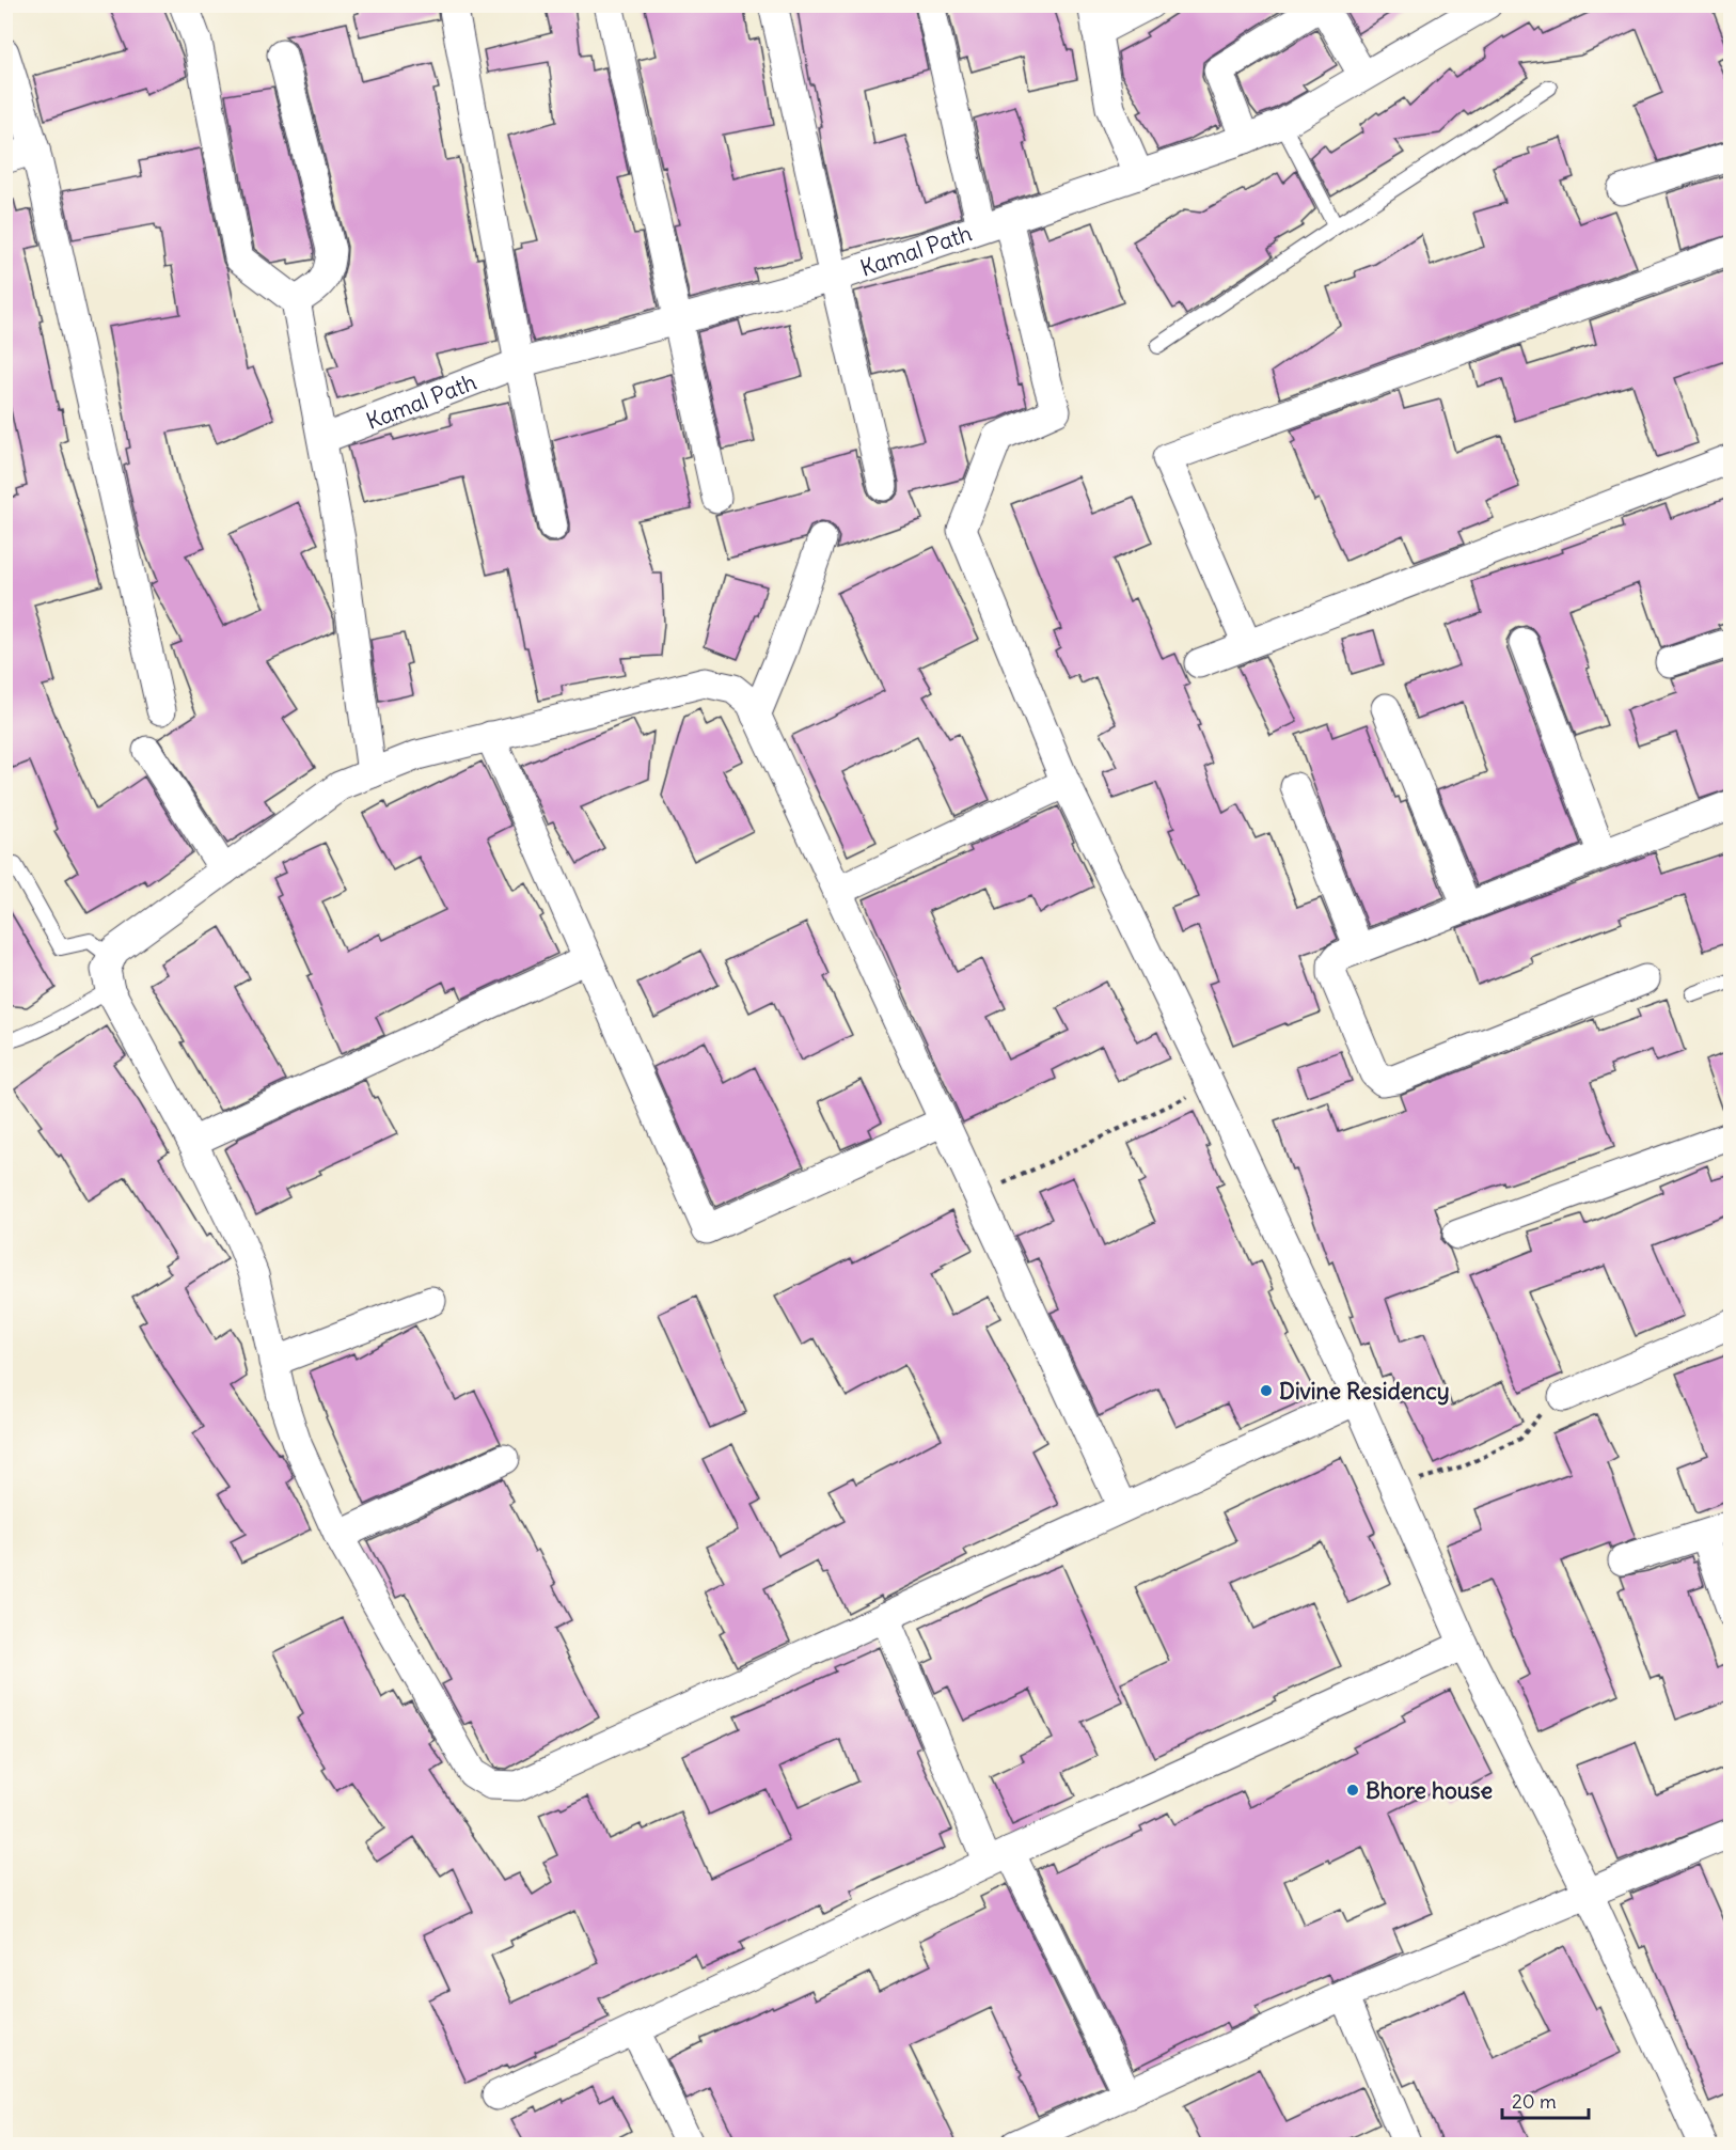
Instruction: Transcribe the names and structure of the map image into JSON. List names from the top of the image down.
{
  "streets": {
    "street": ["Kamal Path"]
  },
  "places": ["Divine Residency", "Bhore house"],
  "scale_bar": "20 m"
}
